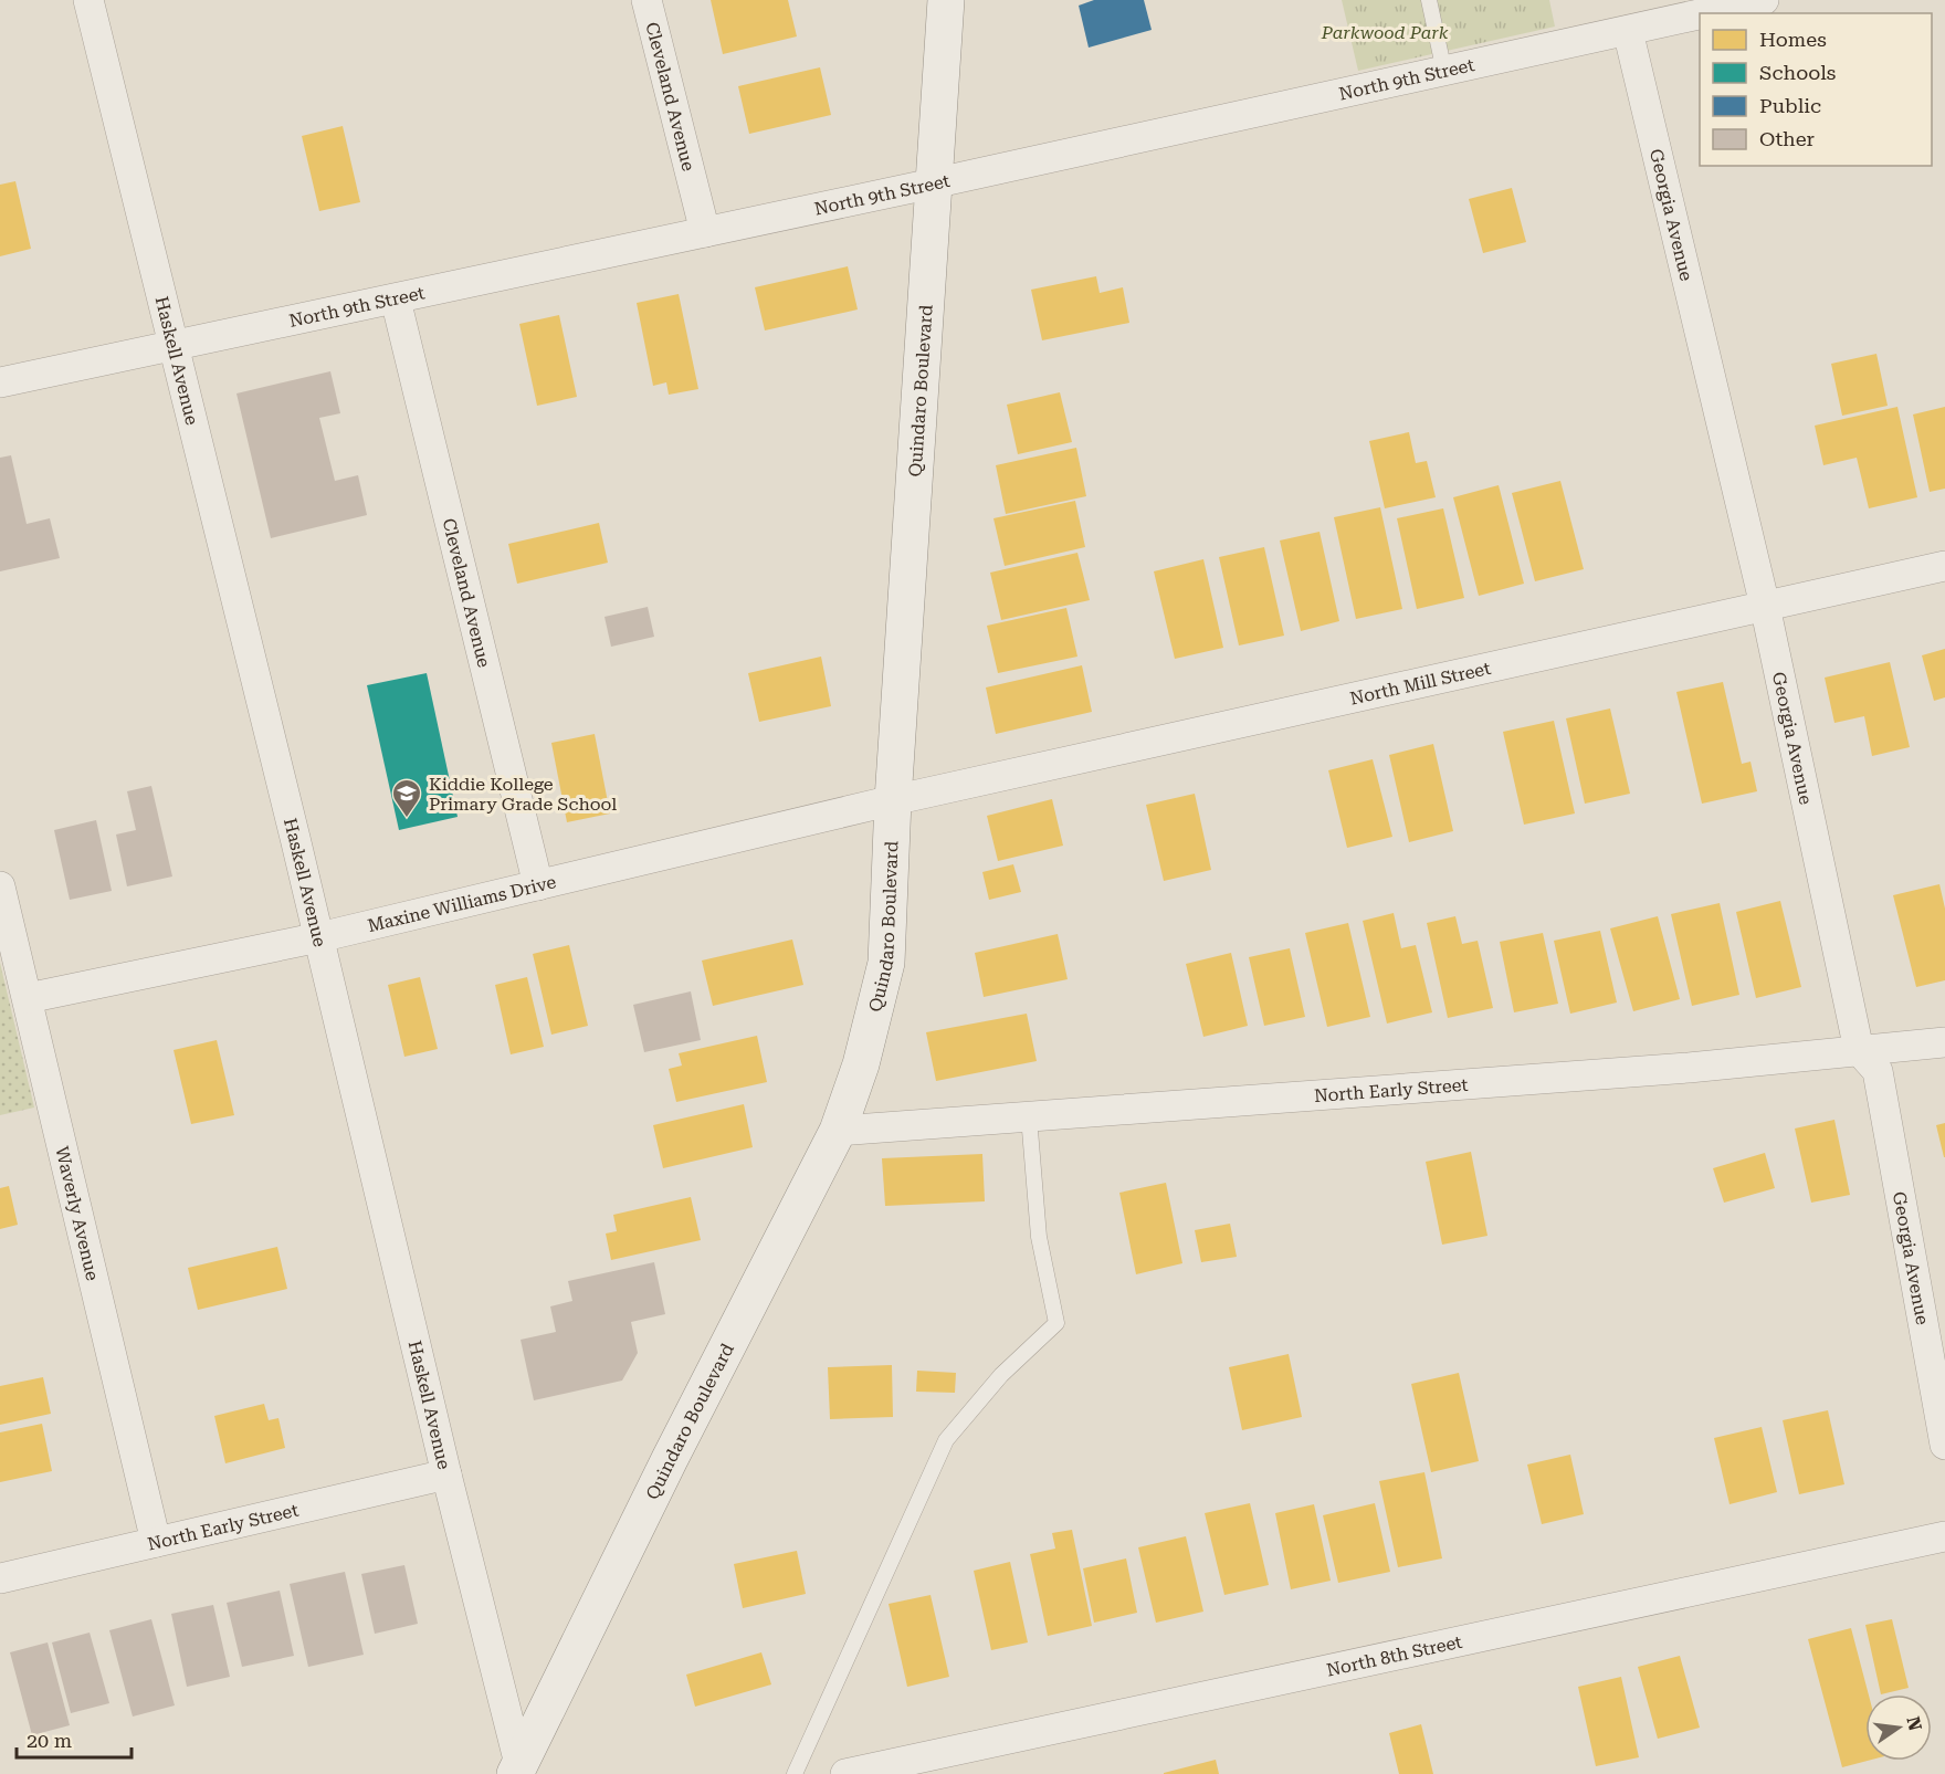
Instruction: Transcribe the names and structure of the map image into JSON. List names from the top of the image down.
{
  "streets": {
    "main road": ["Quindaro Boulevard"],
    "street": [
      "North 9th Street",
      "Cleveland Avenue",
      "Georgia Avenue",
      "Haskell Avenue",
      "North Mill Street",
      "Maxine Williams Drive",
      "North Early Street",
      "Waverly Avenue",
      "North 8th Street"
    ]
  },
  "crossings": [
    ["North 9th Street", "Cleveland Avenue"],
    ["North 9th Street", "Georgia Avenue"],
    ["North 9th Street", "Haskell Avenue"],
    ["North 9th Street", "Quindaro Boulevard"],
    ["Cleveland Avenue", "Maxine Williams Drive"],
    ["Georgia Avenue", "North Mill Street"],
    ["Georgia Avenue", "North Early Street"],
    ["Haskell Avenue", "Quindaro Boulevard"],
    ["Haskell Avenue", "Maxine Williams Drive"],
    ["Haskell Avenue", "North Early Street"],
    ["Quindaro Boulevard", "North Mill Street"],
    ["Quindaro Boulevard", "Maxine Williams Drive"],
    ["Quindaro Boulevard", "North Early Street"],
    ["North Mill Street", "Maxine Williams Drive"],
    ["Maxine Williams Drive", "Waverly Avenue"],
    ["North Early Street", "Waverly Avenue"]
  ],
  "parks": ["Parkwood Park"],
  "places": {
    "school or university": ["Kiddie Kollege Primary Grade School"]
  },
  "legend": [
    "Homes",
    "Schools",
    "Public",
    "Other"
  ],
  "scale_bar": "20 m",
  "north": "right"
}
